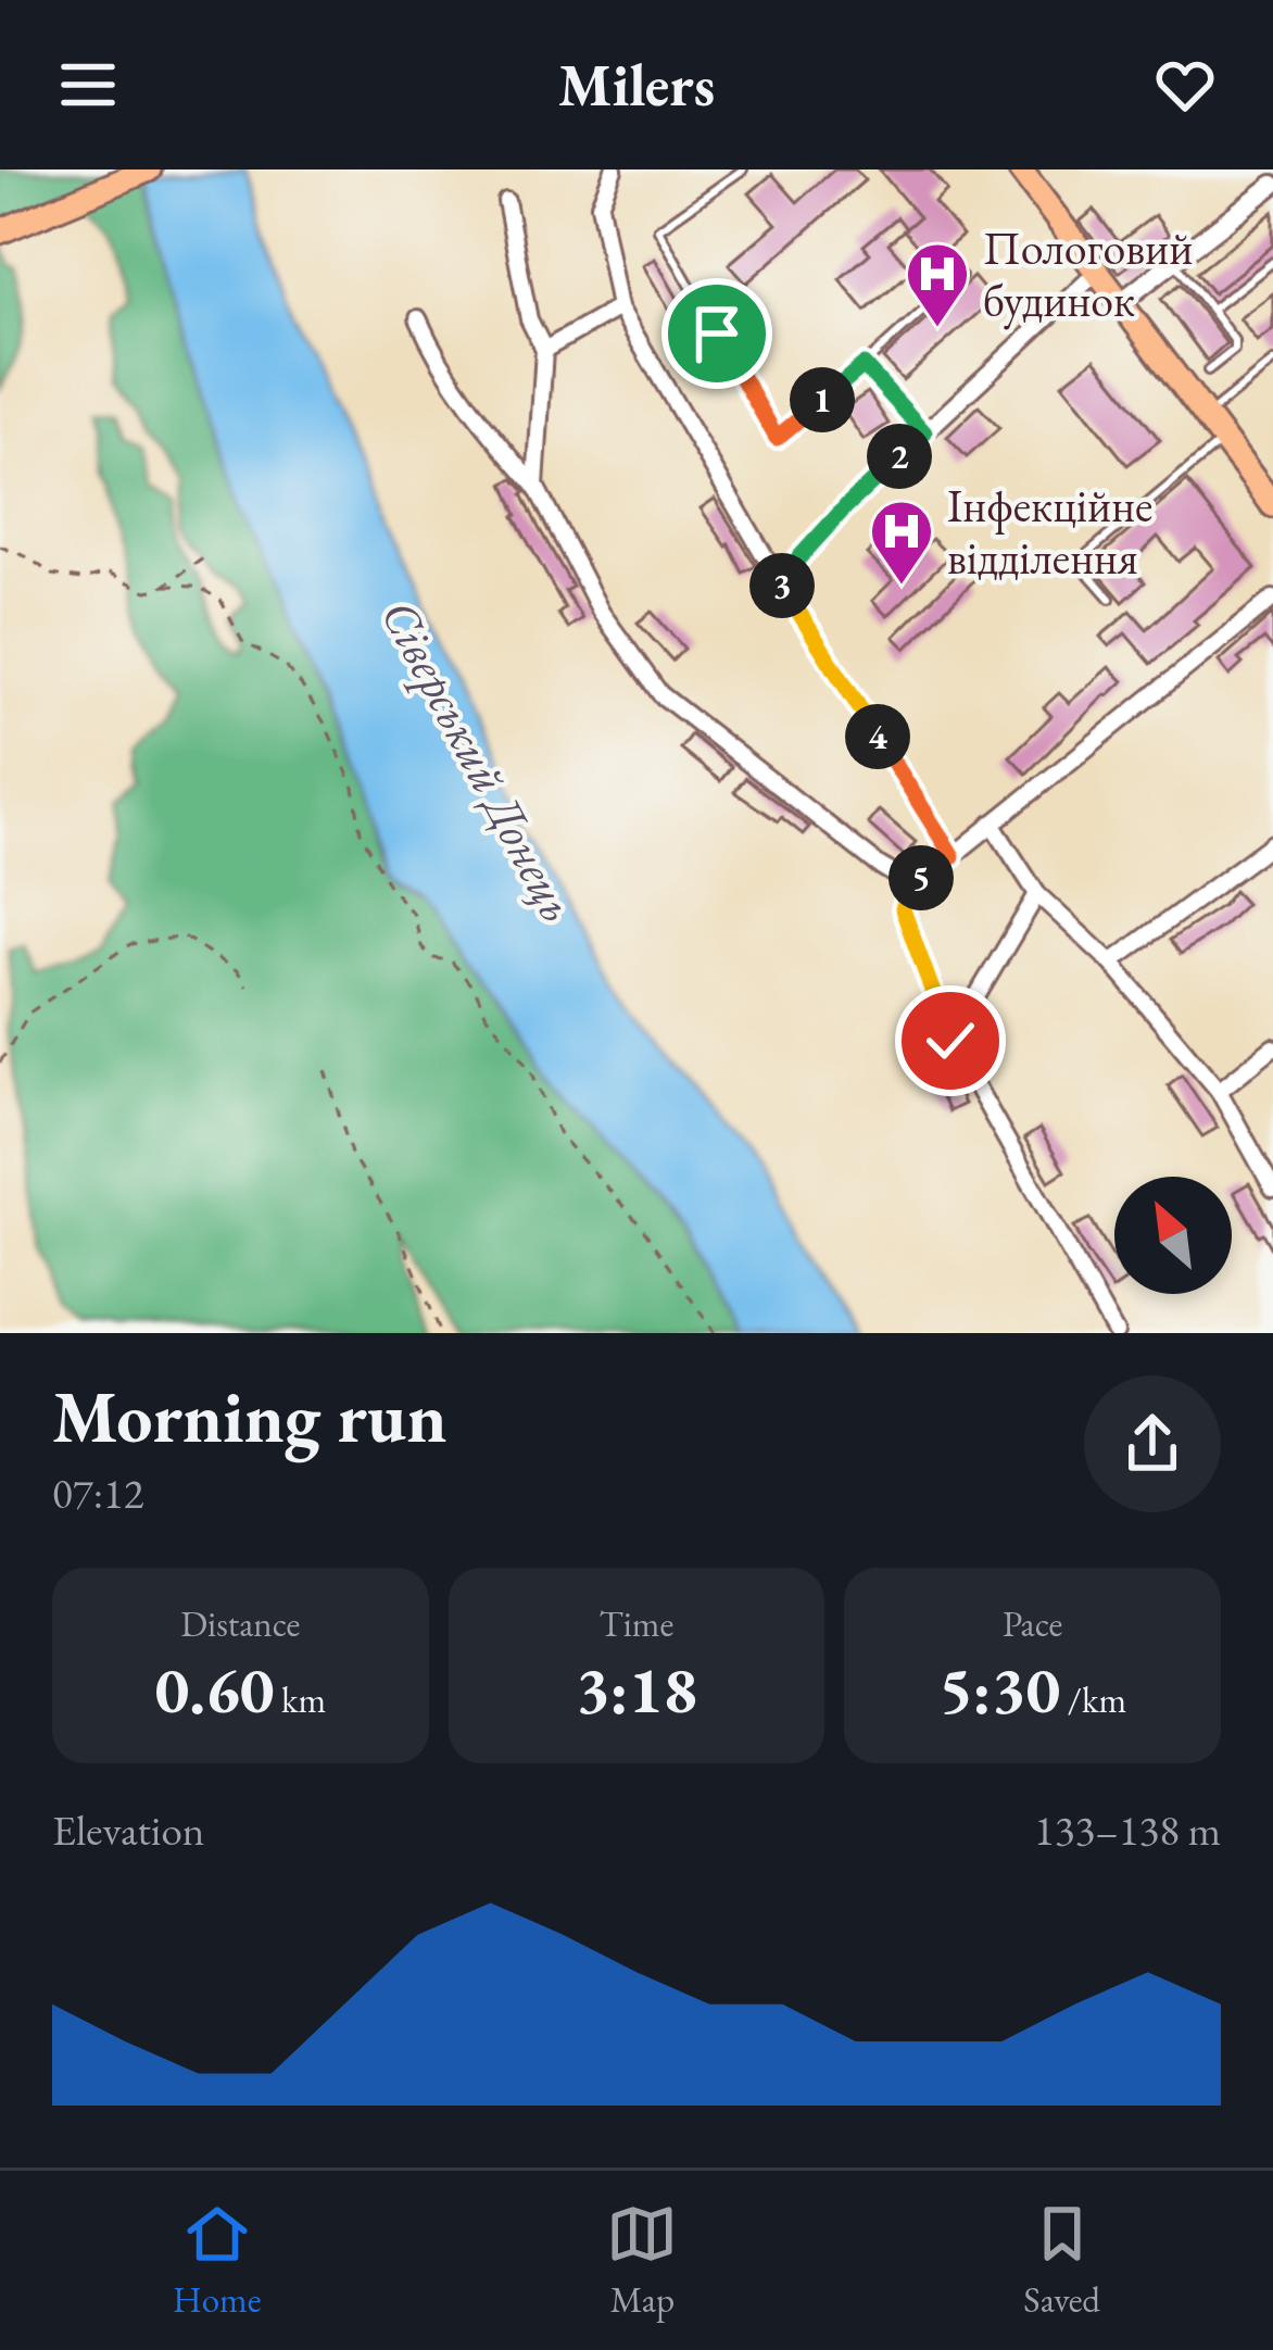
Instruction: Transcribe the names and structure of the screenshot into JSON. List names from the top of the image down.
{
  "water": ["Сіверський Донець"],
  "places": {
    "hospital": ["Пологовий будинок", "Інфекційне відділення"]
  },
  "north": "top left",
  "page": {
    "header": "Milers",
    "pins": [
      "1",
      "2",
      "3",
      "4",
      "5"
    ],
    "heading": ["Morning run", "07:12"],
    "stats": [
      ["Distance", "0.60 km"],
      ["Time", "3:18"],
      ["Pace", "5:30 /km"]
    ],
    "chart": ["Elevation", "133–138 m"],
    "tabs": ["Home", "Map", "Saved"]
  }
}
